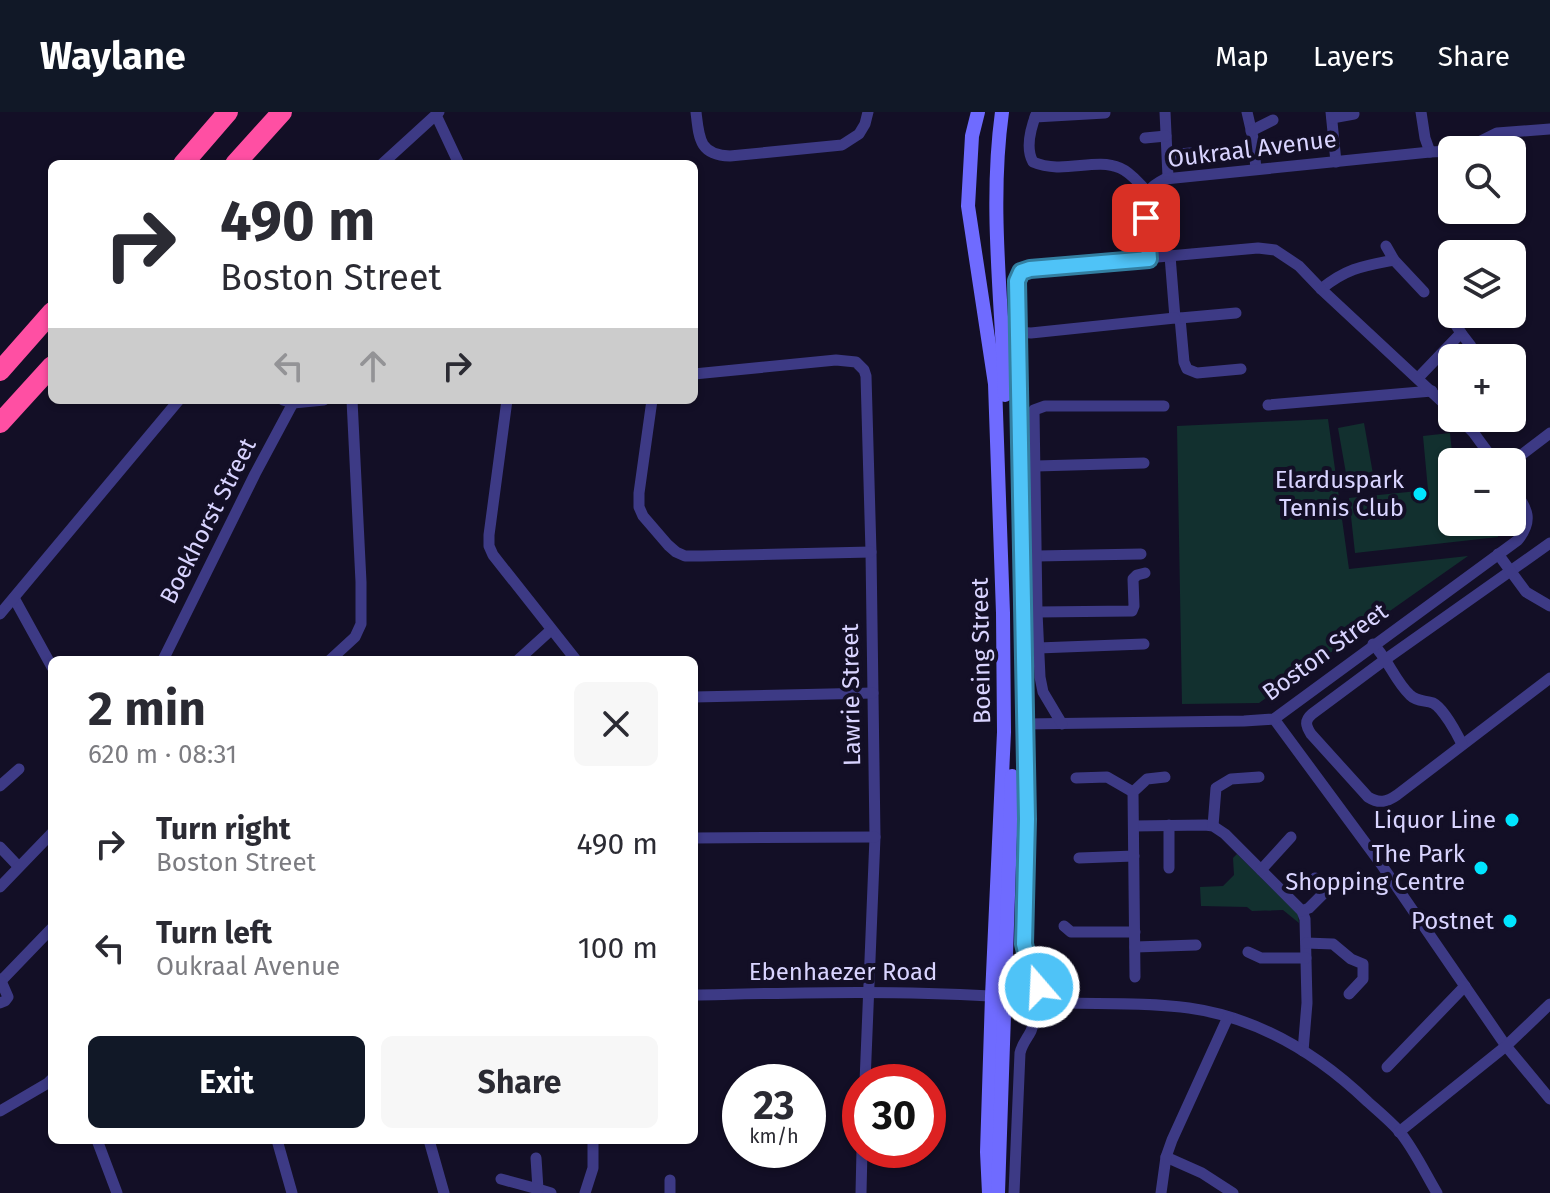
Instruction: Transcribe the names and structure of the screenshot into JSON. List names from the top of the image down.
{
  "streets": {
    "main road": ["Boeing Street"],
    "street": [
      "Oukraal Avenue",
      "Boekhorst Street",
      "Boston Street",
      "Lawrie Street",
      "Ebenhaezer Road"
    ]
  },
  "crossings": [
    ["Oukraal Avenue", "Boeing Street"],
    ["Boeing Street", "Boston Street"],
    ["Boeing Street", "Ebenhaezer Road"],
    ["Lawrie Street", "Ebenhaezer Road"]
  ],
  "places": [
    "Elarduspark Tennis Club",
    "Liquor Line",
    "The Park Shopping Centre",
    "Postnet"
  ],
  "page": {
    "header": "Waylane",
    "nav": ["Map", "Layers", "Share"],
    "map_buttons": ["+", "−"],
    "turn": ["490 m", "Boston Street"],
    "heading": ["2 min", "620 m · 08:31"],
    "list": [
      {
        "name": "Turn right",
        "note": "Boston Street",
        "value": "490 m"
      },
      {
        "name": "Turn left",
        "note": "Oukraal Avenue",
        "value": "100 m"
      }
    ],
    "buttons": ["Exit", "Share"],
    "speed": "23 km/h",
    "limit": "30"
  }
}
